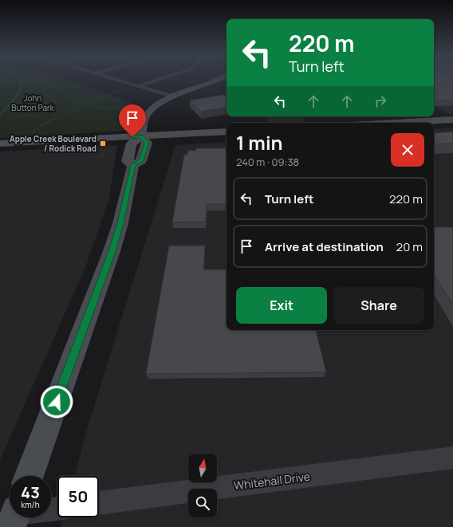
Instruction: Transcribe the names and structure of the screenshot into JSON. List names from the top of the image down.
{
  "streets": {
    "street": ["Whitehall Drive"]
  },
  "parks": ["John Button Park"],
  "places": {
    "transit": ["Apple Creek Boulevard / Rodick Road"]
  },
  "north": "top",
  "page": {
    "turn": ["220 m", "Turn left"],
    "heading": ["1 min", "240 m · 09:38"],
    "list": [
      {
        "name": "Turn left",
        "value": "220 m"
      },
      {
        "name": "Arrive at destination",
        "value": "20 m"
      }
    ],
    "buttons": ["Exit", "Share"],
    "speed": "43 km/h",
    "limit": "50"
  }
}
